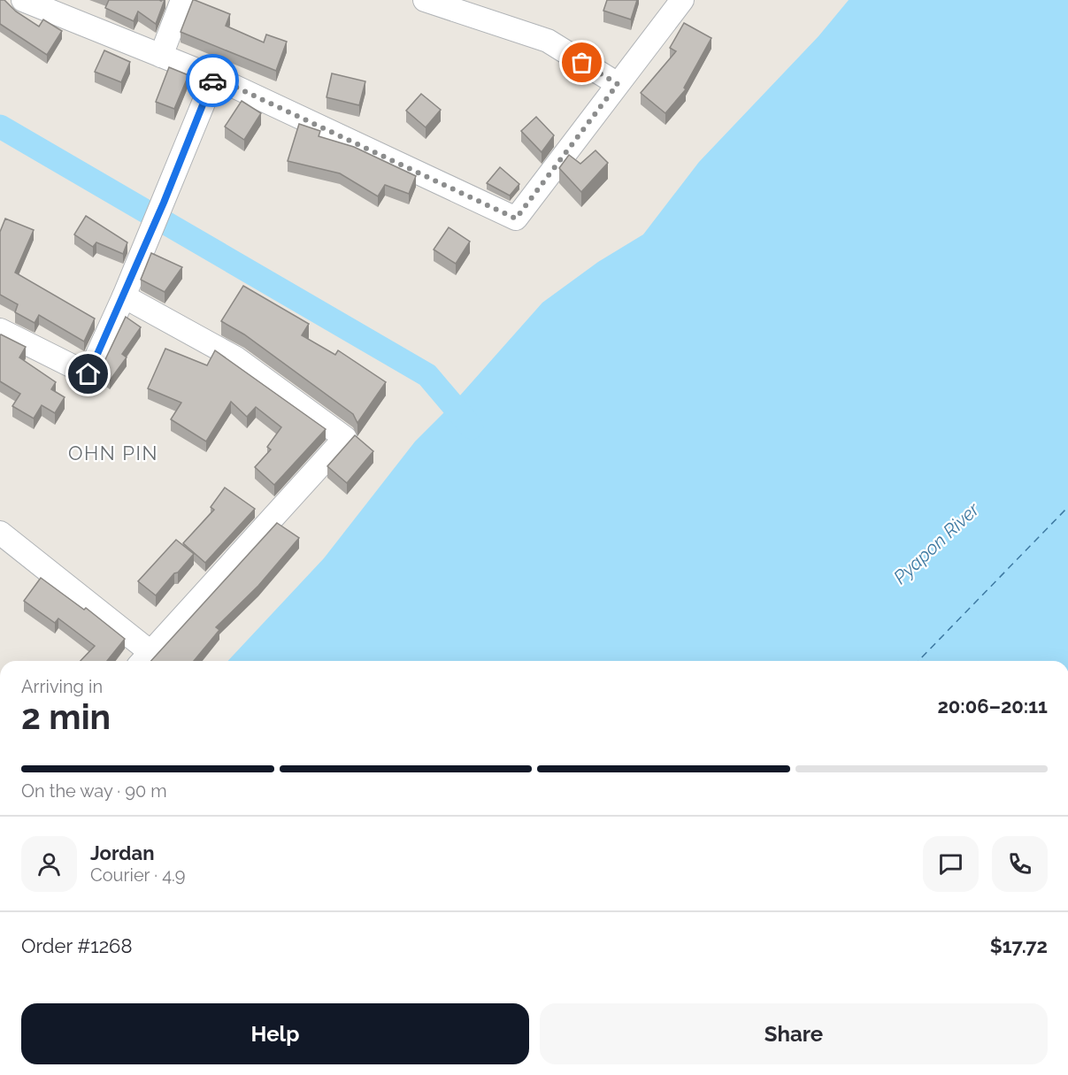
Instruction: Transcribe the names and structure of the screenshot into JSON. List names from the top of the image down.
{
  "districts": ["OHN PIN"],
  "water": ["Pyapon River"],
  "page": {
    "heading": ["2 min", "Arriving in", "20:06–20:11"],
    "panel": [
      "Jordan",
      "Courier · 4.9",
      "Order #1268",
      "$17.72"
    ],
    "bar": "On the way · 90 m",
    "buttons": ["Help", "Share"]
  }
}
